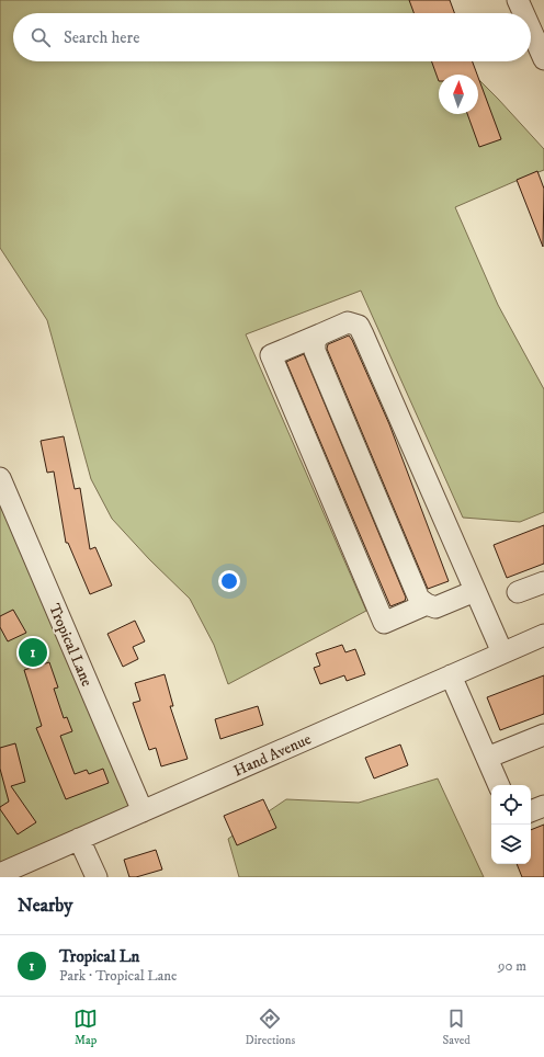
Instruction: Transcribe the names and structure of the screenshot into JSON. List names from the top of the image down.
{
  "streets": {
    "street": ["Tropical Lane", "Hand Avenue"]
  },
  "crossings": [
    ["Tropical Lane", "Hand Avenue"]
  ],
  "north": "top",
  "page": {
    "search": "Search here",
    "pins": "1",
    "heading": "Nearby",
    "list": [
      {
        "mark": "1",
        "name": "Tropical Ln",
        "note": "Park · Tropical Lane",
        "value": "90 m"
      }
    ],
    "nav": ["Map", "Directions", "Saved"]
  }
}
